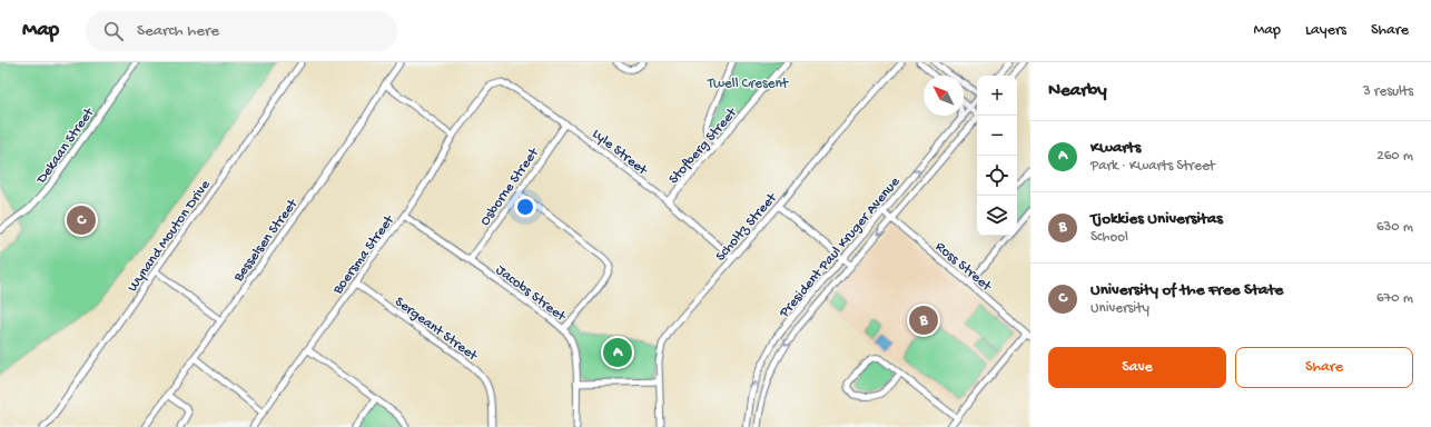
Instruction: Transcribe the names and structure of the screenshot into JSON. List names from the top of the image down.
{
  "streets": {
    "street": [
      "Dekaan Street",
      "Stofberg Street",
      "Lyle Street",
      "Osborne Street",
      "Scholtz Street",
      "Wynand Mouton Drive",
      "Besselsen Street",
      "President Paul Kruger Avenue",
      "Boersma Street",
      "Ross Street",
      "Jacobs Street",
      "Sergeant Street"
    ]
  },
  "crossings": [
    ["Stofberg Street", "Lyle Street"],
    ["Lyle Street", "Osborne Street"],
    ["Lyle Street", "Scholtz Street"],
    ["Lyle Street", "Boersma Street"],
    ["Osborne Street", "Jacobs Street"],
    ["President Paul Kruger Avenue", "Ross Street"],
    ["Boersma Street", "Jacobs Street"],
    ["Boersma Street", "Sergeant Street"]
  ],
  "parks": ["Twell Cresent"],
  "north": "top left",
  "page": {
    "header": "Map",
    "search": "Search here",
    "nav": ["Map", "Layers", "Share"],
    "heading": ["Nearby", "3 results"],
    "map_buttons": ["+", "−"],
    "list": [
      {
        "mark": "A",
        "name": "Kwarts",
        "note": "Park · Kwarts Street",
        "value": "260 m"
      },
      {
        "mark": "B",
        "name": "Tjokkies Universitas",
        "note": "School",
        "value": "630 m"
      },
      {
        "mark": "C",
        "name": "University of the Free State",
        "note": "University",
        "value": "670 m"
      }
    ],
    "pins": ["C", "B", "A"],
    "buttons": ["Save", "Share"]
  }
}
